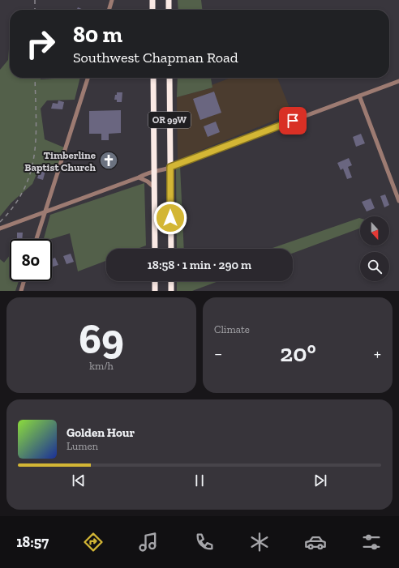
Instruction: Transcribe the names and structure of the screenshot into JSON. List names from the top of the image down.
{
  "streets": {
    "highway": ["OR 99W"]
  },
  "places": {
    "church": ["Timberline Baptist Church"]
  },
  "north": "bottom",
  "page": {
    "turn": ["80 m", "Southwest Chapman Road"],
    "limit": "80",
    "trip": "18:58 · 1 min · 290 m",
    "tile": [
      ["69", "km/h"],
      "Climate"
    ],
    "heat": ["−", "20°", "+"],
    "song": ["Golden Hour", "Lumen"],
    "tabs": "18:57"
  }
}
